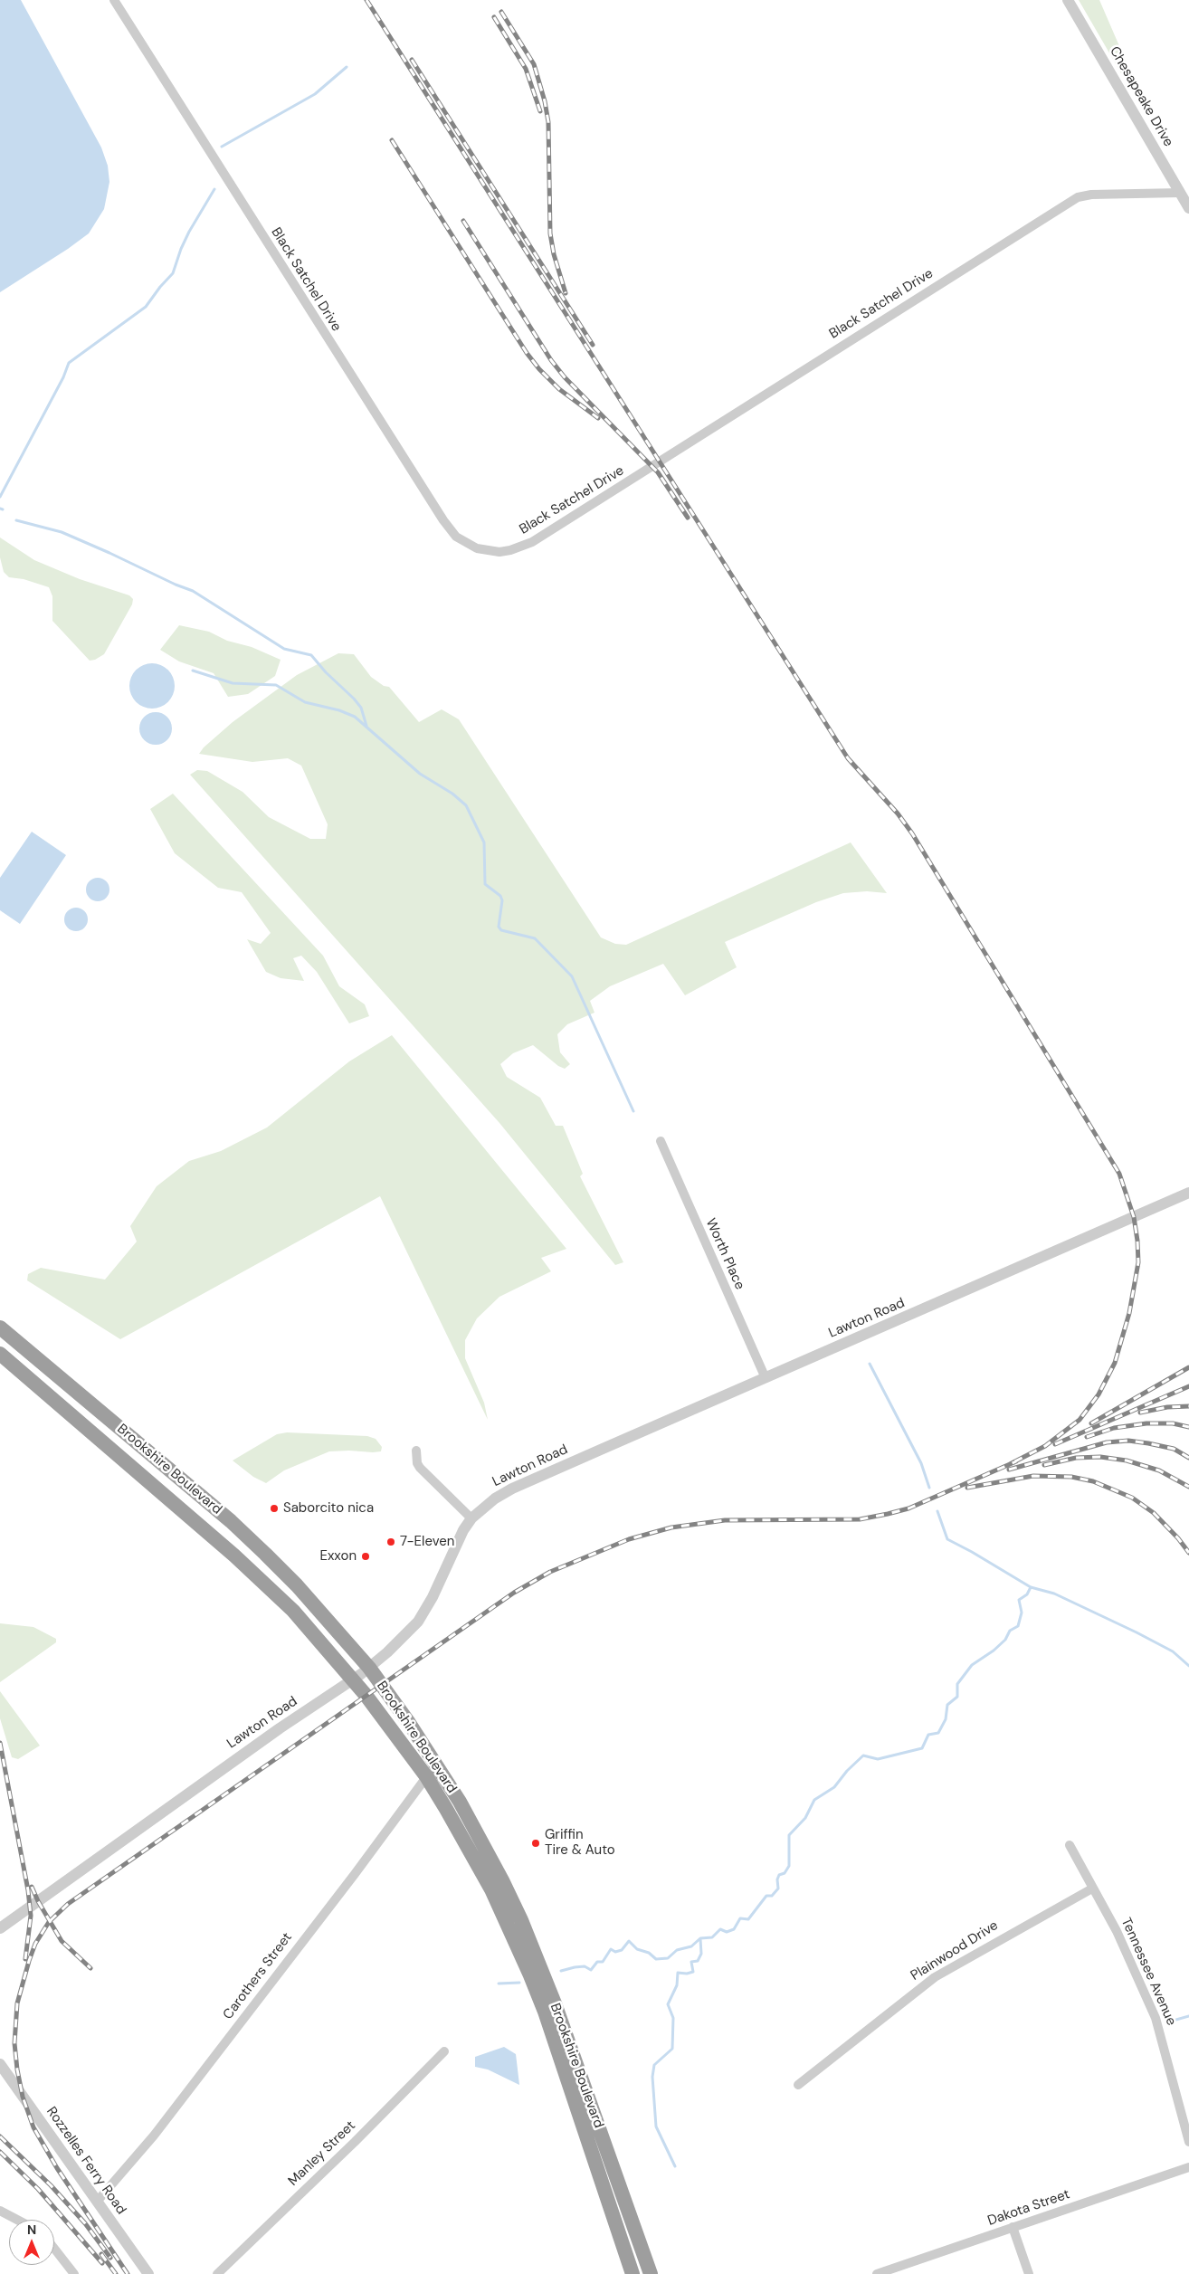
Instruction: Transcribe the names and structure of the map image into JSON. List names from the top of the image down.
{
  "streets": {
    "highway": ["Brookshire Boulevard"],
    "street": [
      "Chesapeake Drive",
      "Black Satchel Drive",
      "Worth Place",
      "Lawton Road",
      "Plainwood Drive",
      "Tennessee Avenue",
      "Carothers Street",
      "Manley Street",
      "Rozzelles Ferry Road",
      "Dakota Street"
    ]
  },
  "crossings": [
    ["Chesapeake Drive", "Black Satchel Drive"],
    ["Worth Place", "Lawton Road"],
    ["Lawton Road", "Brookshire Boulevard"],
    ["Brookshire Boulevard", "Carothers Street"],
    ["Plainwood Drive", "Tennessee Avenue"],
    ["Carothers Street", "Rozzelles Ferry Road"]
  ],
  "places": [
    "Saborcito nica",
    "7-Eleven",
    "Exxon",
    "Griffin Tire & Auto"
  ],
  "north": "top"
}
